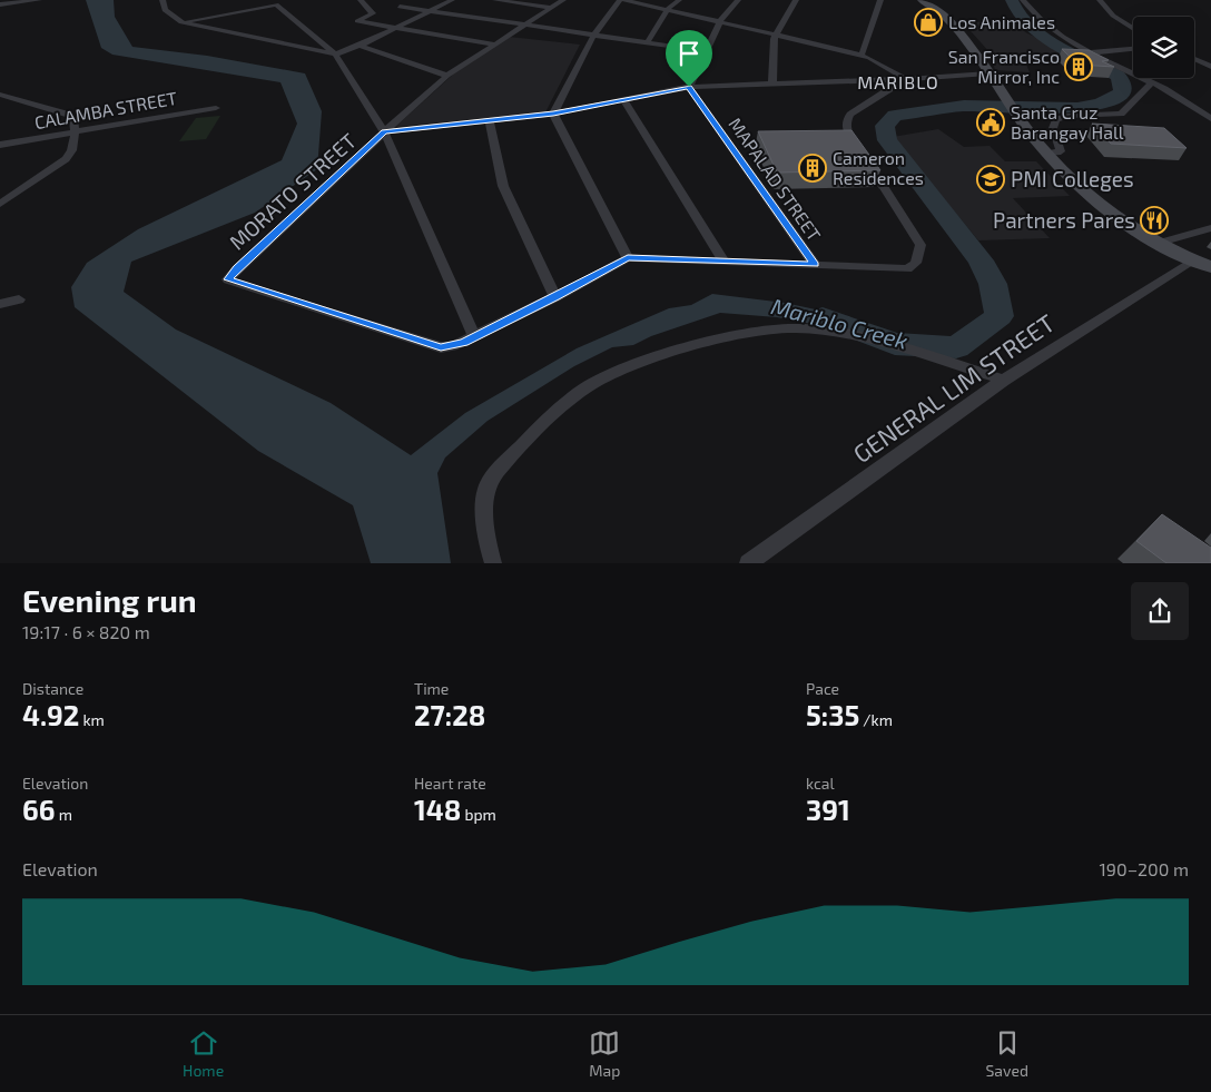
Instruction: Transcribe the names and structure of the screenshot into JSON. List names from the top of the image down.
{
  "streets": {
    "street": [
      "CALAMBA STREET",
      "MAPALAD STREET",
      "MORATO STREET",
      "GENERAL LIM STREET"
    ]
  },
  "districts": ["MARIBLO"],
  "water": ["Mariblo Creek"],
  "places": {
    "shop": ["Los Animales"],
    "building": ["San Francisco Mirror, Inc", "Cameron Residences"],
    "public building": ["Santa Cruz Barangay Hall"],
    "school or university": ["PMI Colleges"],
    "restaurant": ["Partners Pares"]
  },
  "page": {
    "heading": ["Evening run", "19:17 · 6 × 820 m"],
    "stats": [
      ["Distance", "4.92 km"],
      ["Time", "27:28"],
      ["Pace", "5:35 /km"],
      ["Elevation", "66 m"],
      ["Heart rate", "148 bpm"],
      ["kcal", "391"]
    ],
    "chart": ["Elevation", "190–200 m"],
    "tabs": ["Home", "Map", "Saved"]
  }
}
